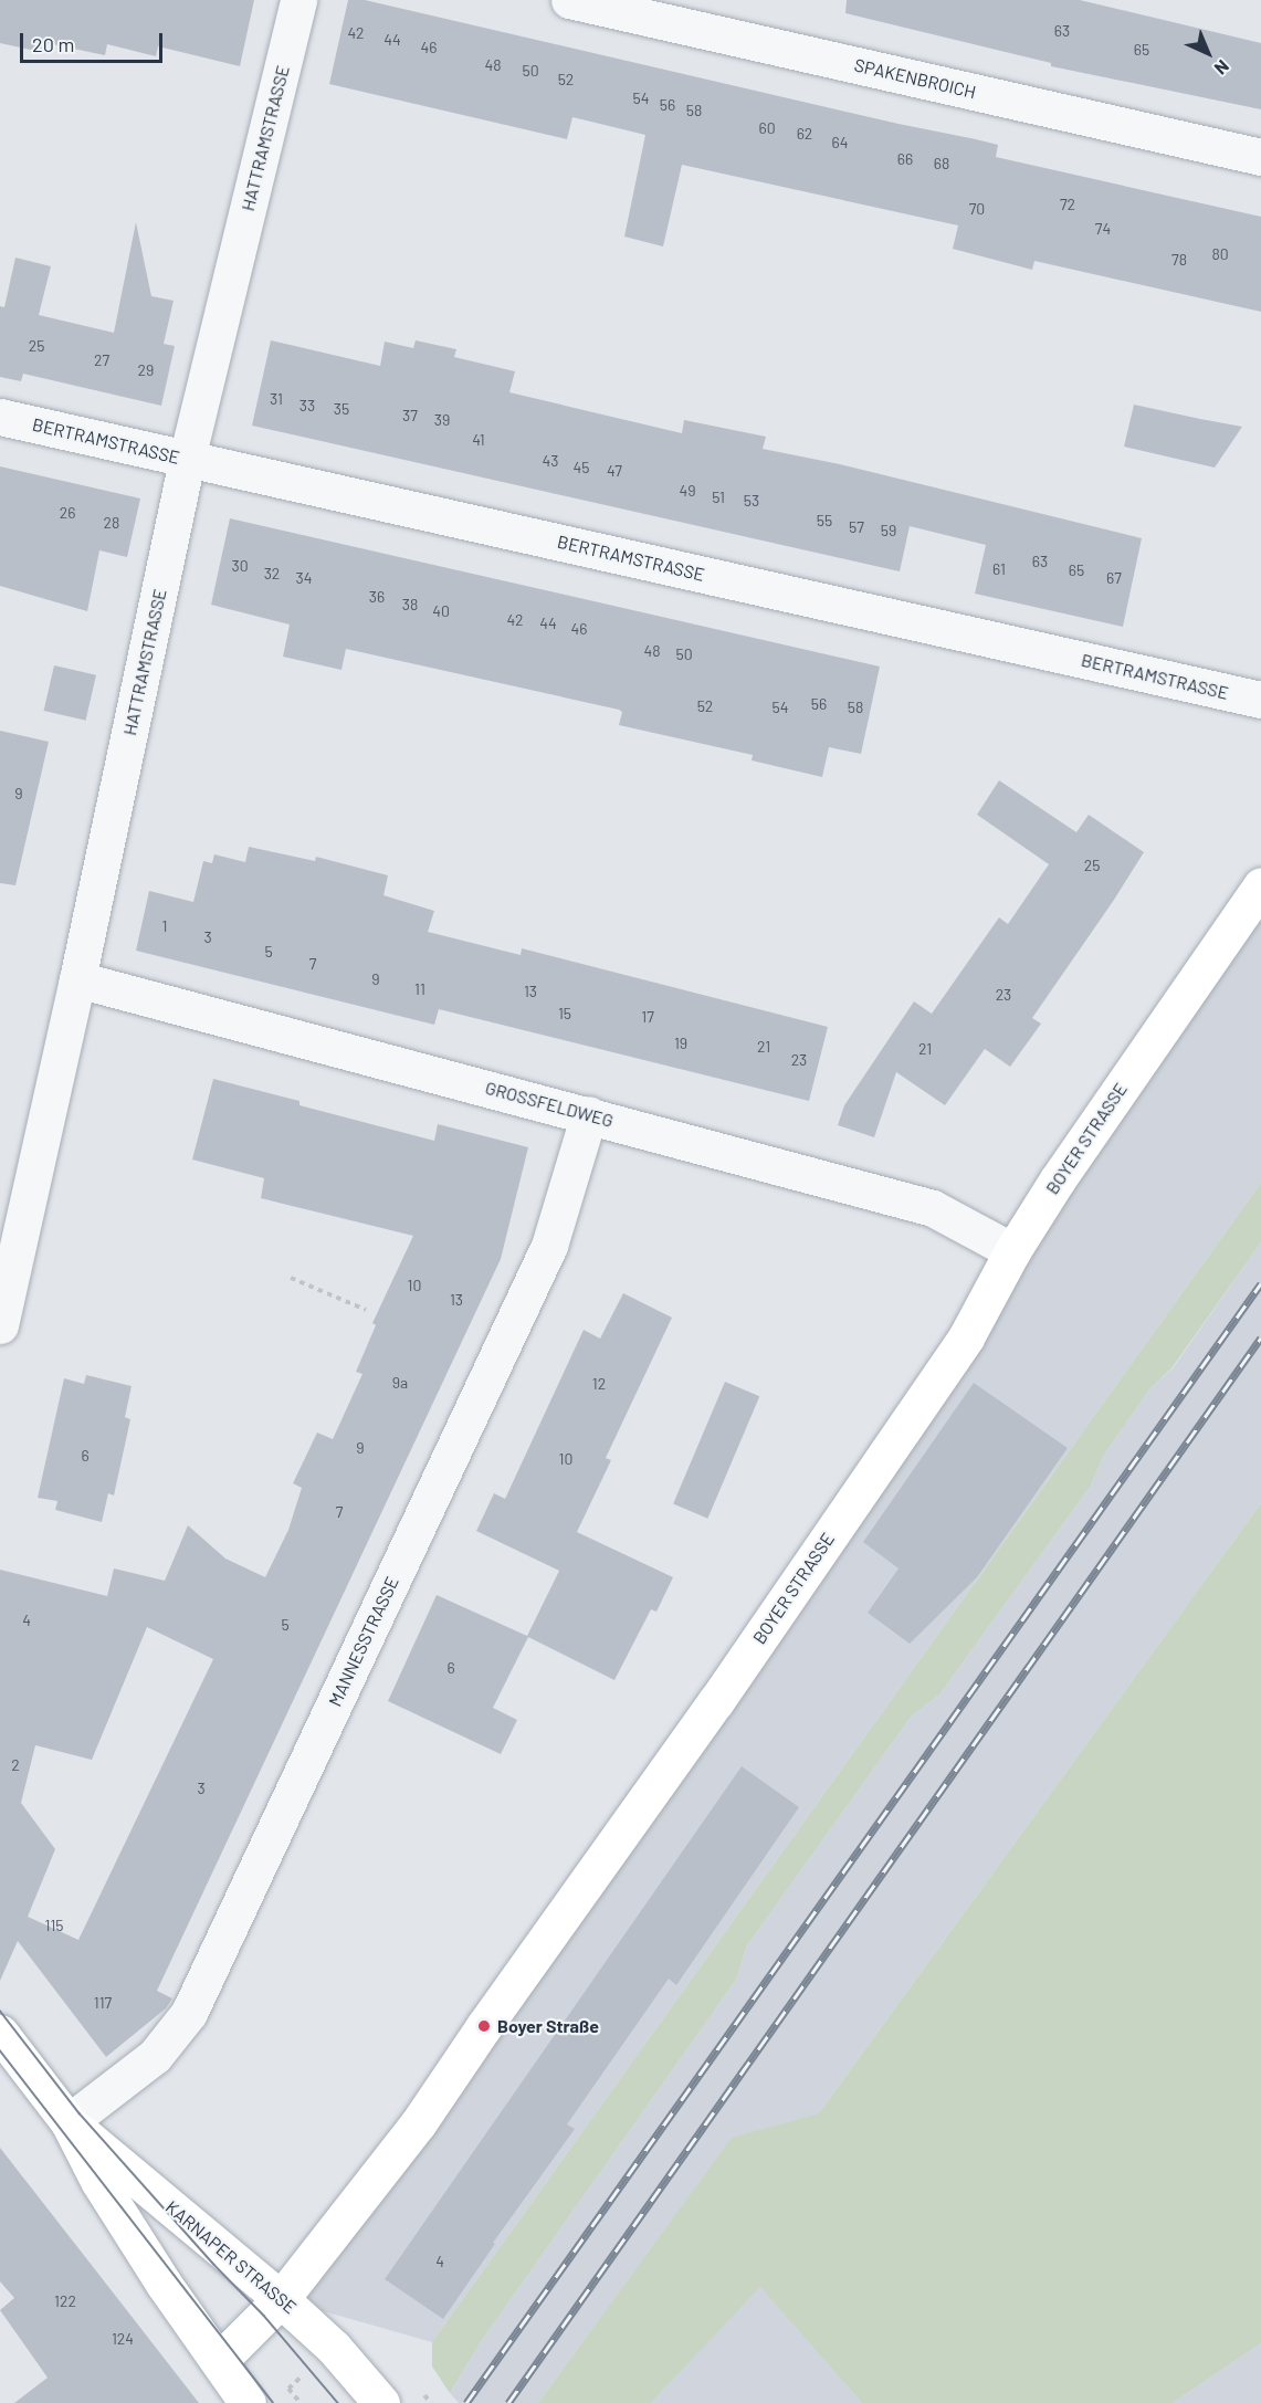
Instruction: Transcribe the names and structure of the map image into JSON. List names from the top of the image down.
{
  "streets": {
    "street": [
      "SPAKENBROICH",
      "HATTRAMSTRASSE",
      "BERTRAMSTRASSE",
      "GROSSFELDWEG",
      "BOYER STRASSE",
      "MANNESSTRASSE",
      "KARNAPER STRASSE"
    ]
  },
  "crossings": [
    ["HATTRAMSTRASSE", "BERTRAMSTRASSE"],
    ["HATTRAMSTRASSE", "GROSSFELDWEG"],
    ["GROSSFELDWEG", "BOYER STRASSE"],
    ["GROSSFELDWEG", "MANNESSTRASSE"],
    ["BOYER STRASSE", "KARNAPER STRASSE"],
    ["MANNESSTRASSE", "KARNAPER STRASSE"]
  ],
  "places": ["Boyer Straße"],
  "house_numbers": [
    "63",
    "42",
    "44",
    "46",
    "65",
    "48",
    "50",
    "52",
    "54",
    "56",
    "58",
    "60",
    "62",
    "64",
    "66",
    "68",
    "72",
    "70",
    "74",
    "80",
    "78",
    "25",
    "27",
    "29",
    "31",
    "33",
    "35",
    "37",
    "39",
    "41",
    "43",
    "45",
    "47",
    "49",
    "51",
    "53",
    "26",
    "55",
    "28",
    "57",
    "59",
    "63",
    "30",
    "61",
    "65",
    "32",
    "34",
    "67",
    "36",
    "38",
    "40",
    "42",
    "44",
    "46",
    "48",
    "50",
    "56",
    "52",
    "54",
    "58",
    "9",
    "25",
    "1",
    "3",
    "5",
    "7",
    "9",
    "11",
    "13",
    "23",
    "15",
    "17",
    "19",
    "21",
    "21",
    "23",
    "10",
    "13",
    "9a",
    "12",
    "9",
    "6",
    "10",
    "7",
    "4",
    "5",
    "6",
    "2",
    "3",
    "115",
    "117",
    "4",
    "122",
    "124"
  ],
  "scale_bar": "20 m",
  "north": "bottom right"
}
